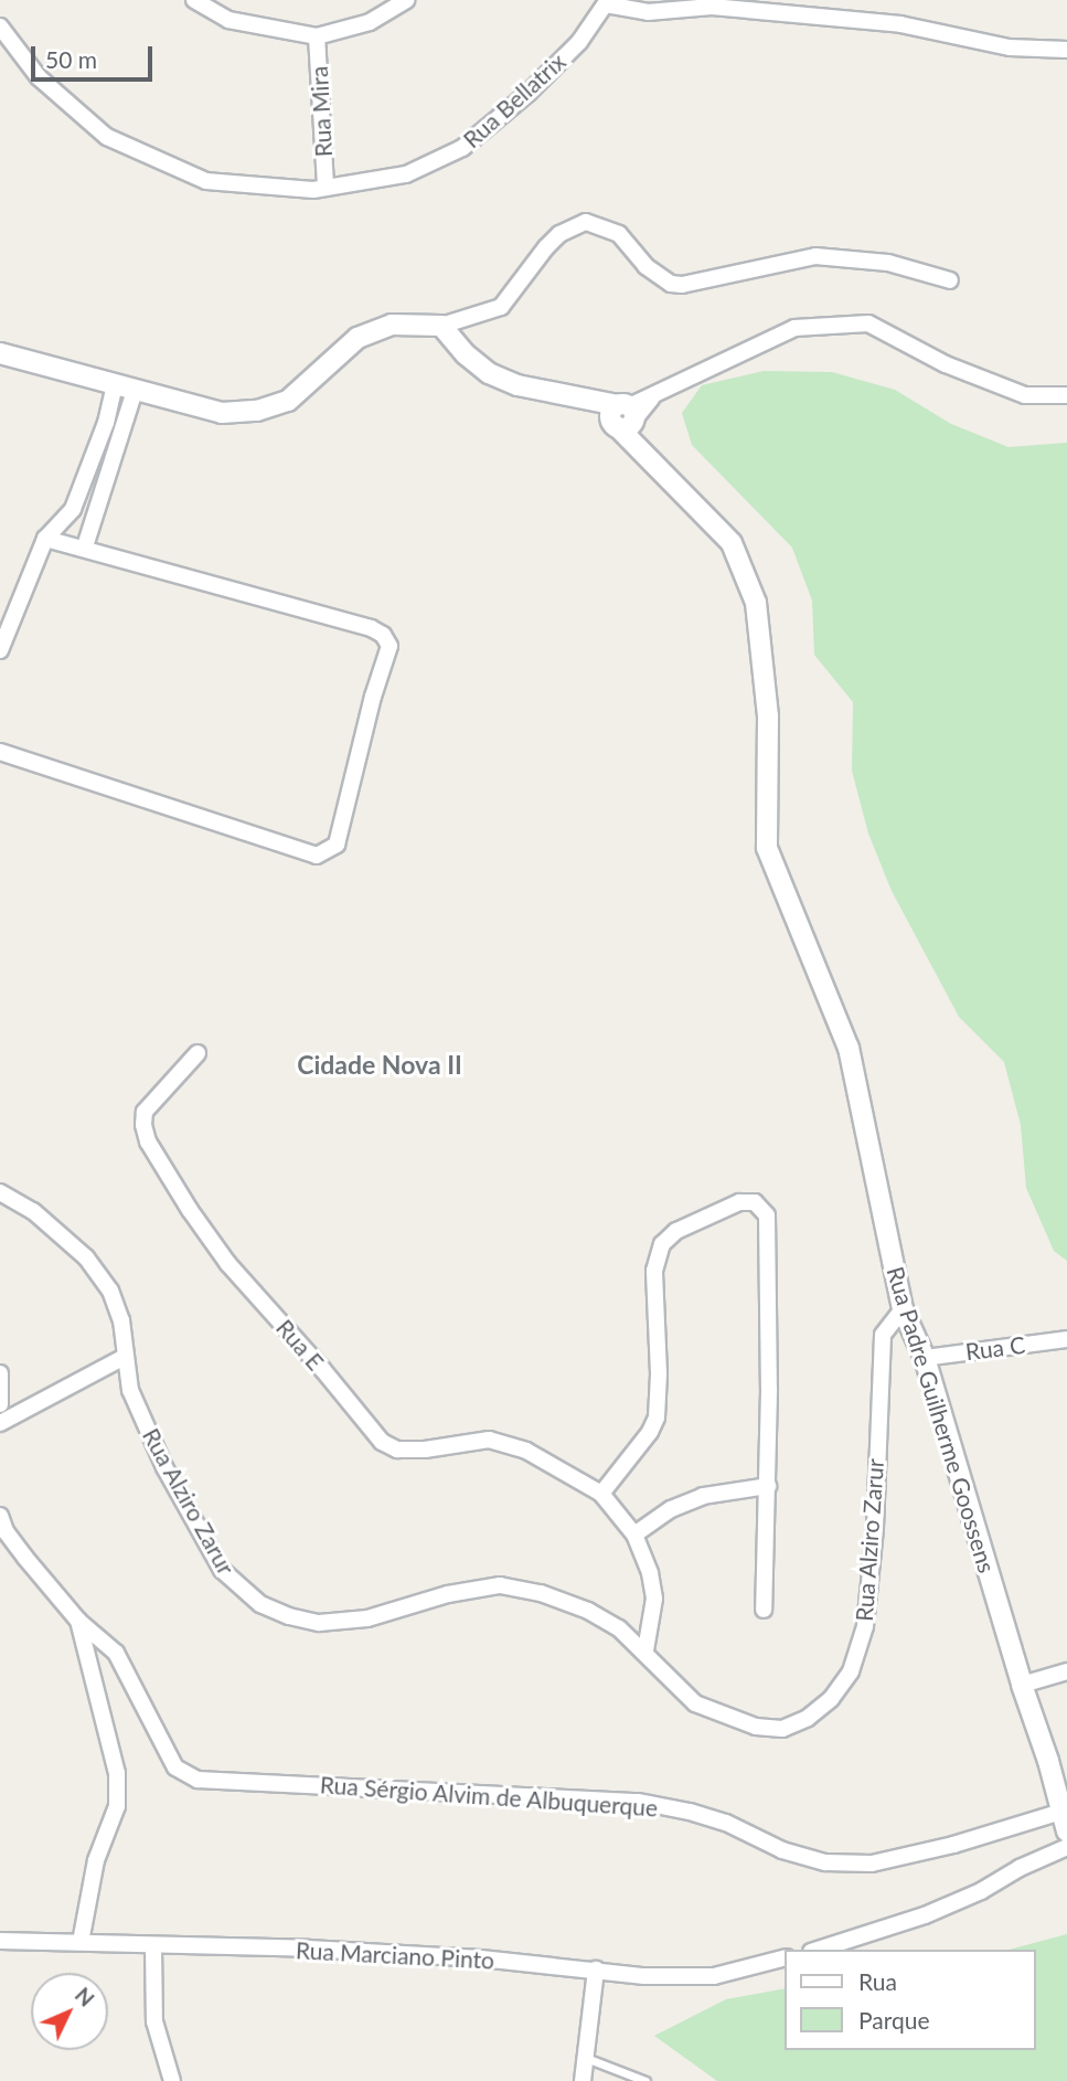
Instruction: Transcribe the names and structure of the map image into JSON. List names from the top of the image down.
{
  "streets": {
    "street": [
      "Rua Bellatrix",
      "Rua Mira",
      "Rua E",
      "Rua C",
      "Rua Padre Guilherme Goossens",
      "Rua Alziro Zarur",
      "Rua Sérgio Alvim de Albuquerque",
      "Rua Marciano Pinto"
    ]
  },
  "crossings": [
    ["Rua Bellatrix", "Rua Mira"],
    ["Rua C", "Rua Padre Guilherme Goossens"],
    ["Rua Padre Guilherme Goossens", "Rua Alziro Zarur"],
    ["Rua Padre Guilherme Goossens", "Rua Sérgio Alvim de Albuquerque"]
  ],
  "districts": ["Cidade Nova II"],
  "legend": ["Rua", "Parque"],
  "scale_bar": "50 m",
  "north": "top right"
}
